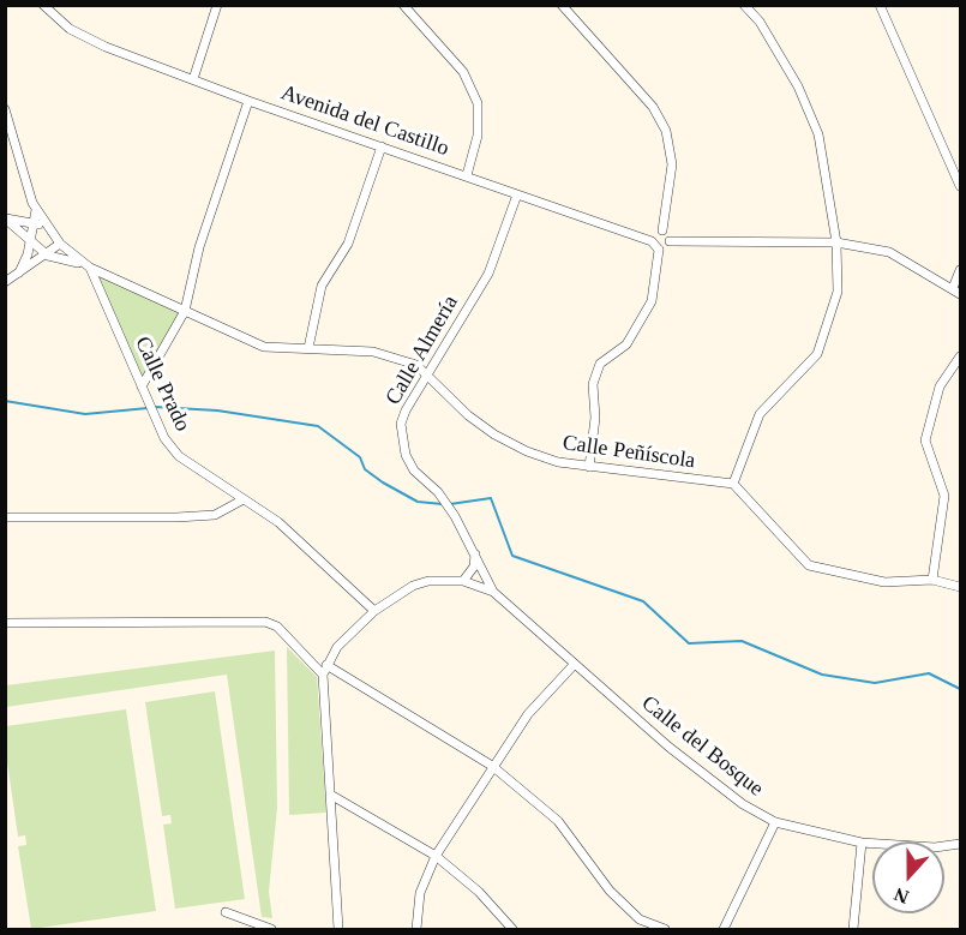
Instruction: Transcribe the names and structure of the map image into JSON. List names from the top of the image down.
{
  "streets": {
    "street": [
      "Avenida del Castillo",
      "Calle Almería",
      "Calle Prado",
      "Calle Peñíscola",
      "Calle del Bosque"
    ]
  },
  "crossings": [
    ["Avenida del Castillo", "Calle Almería"],
    ["Calle Almería", "Calle Peñíscola"],
    ["Calle Almería", "Calle del Bosque"],
    ["Calle Prado", "Calle Peñíscola"],
    ["Calle Prado", "Calle del Bosque"]
  ],
  "north": "bottom"
}
